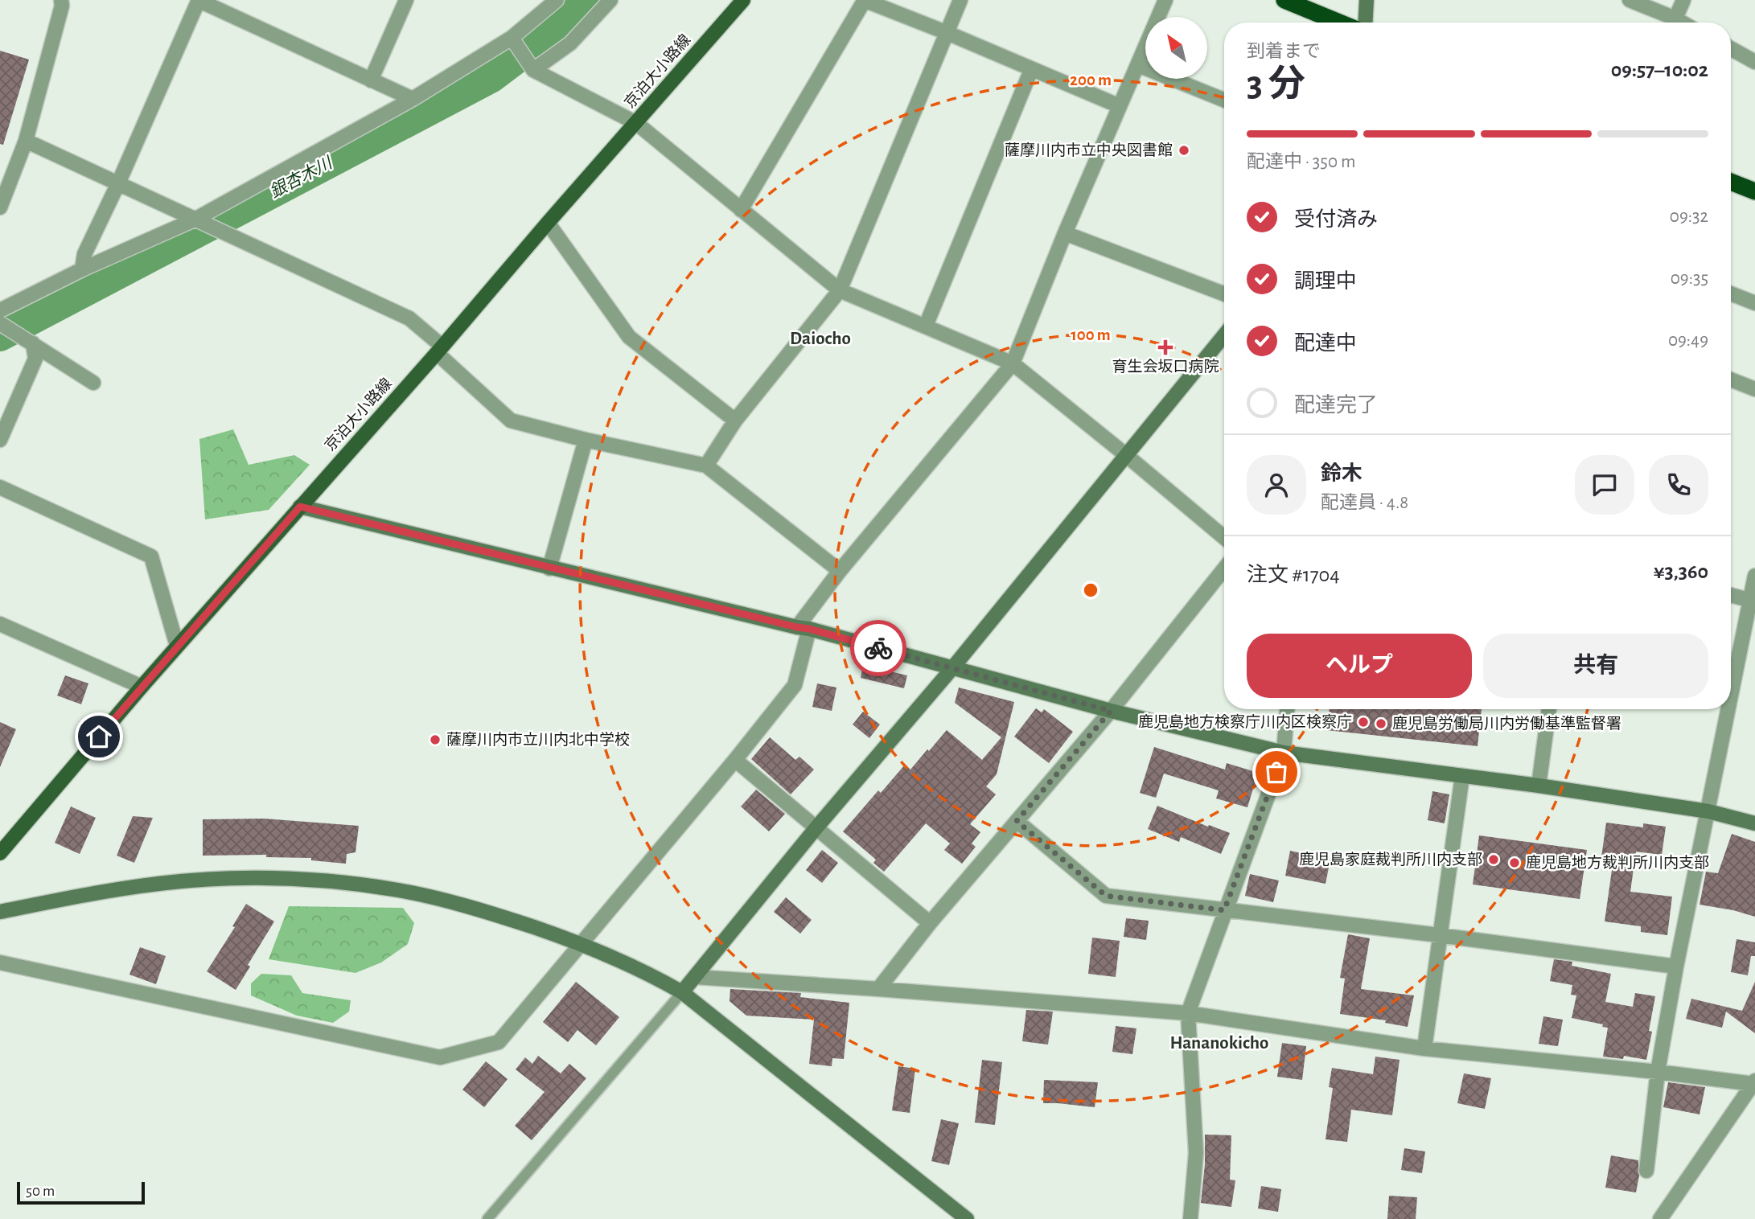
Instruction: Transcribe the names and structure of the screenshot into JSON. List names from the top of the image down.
{
  "streets": {
    "main road": ["京泊大小路線"]
  },
  "districts": ["Daiocho", "Hananokicho"],
  "water": ["銀杏木川"],
  "places": {
    "other": [
      "薩摩川内市立中央図書館",
      "鹿児島地方検察庁川内区検察庁",
      "鹿児島労働局川内労働基準監督署",
      "薩摩川内市立川内北中学校",
      "鹿児島家庭裁判所川内支部",
      "鹿児島地方裁判所川内支部"
    ],
    "health": ["育生会坂口病院"]
  },
  "scale_bar": "50 m",
  "north": "top left",
  "page": {
    "heading": ["3 分", "到着まで", "09:57–10:02"],
    "panel": [
      "鈴木",
      "配達員 · 4.8",
      "注文 #1704",
      "¥3,360"
    ],
    "bar": "配達中 · 350 m",
    "list": [
      ["受付済み", "09:32"],
      ["調理中", "09:35"],
      ["配達中", "09:49"],
      "配達完了"
    ],
    "buttons": ["ヘルプ", "共有"],
    "scale": "50 m"
  },
  "rings": ["200 m", "100 m"]
}
